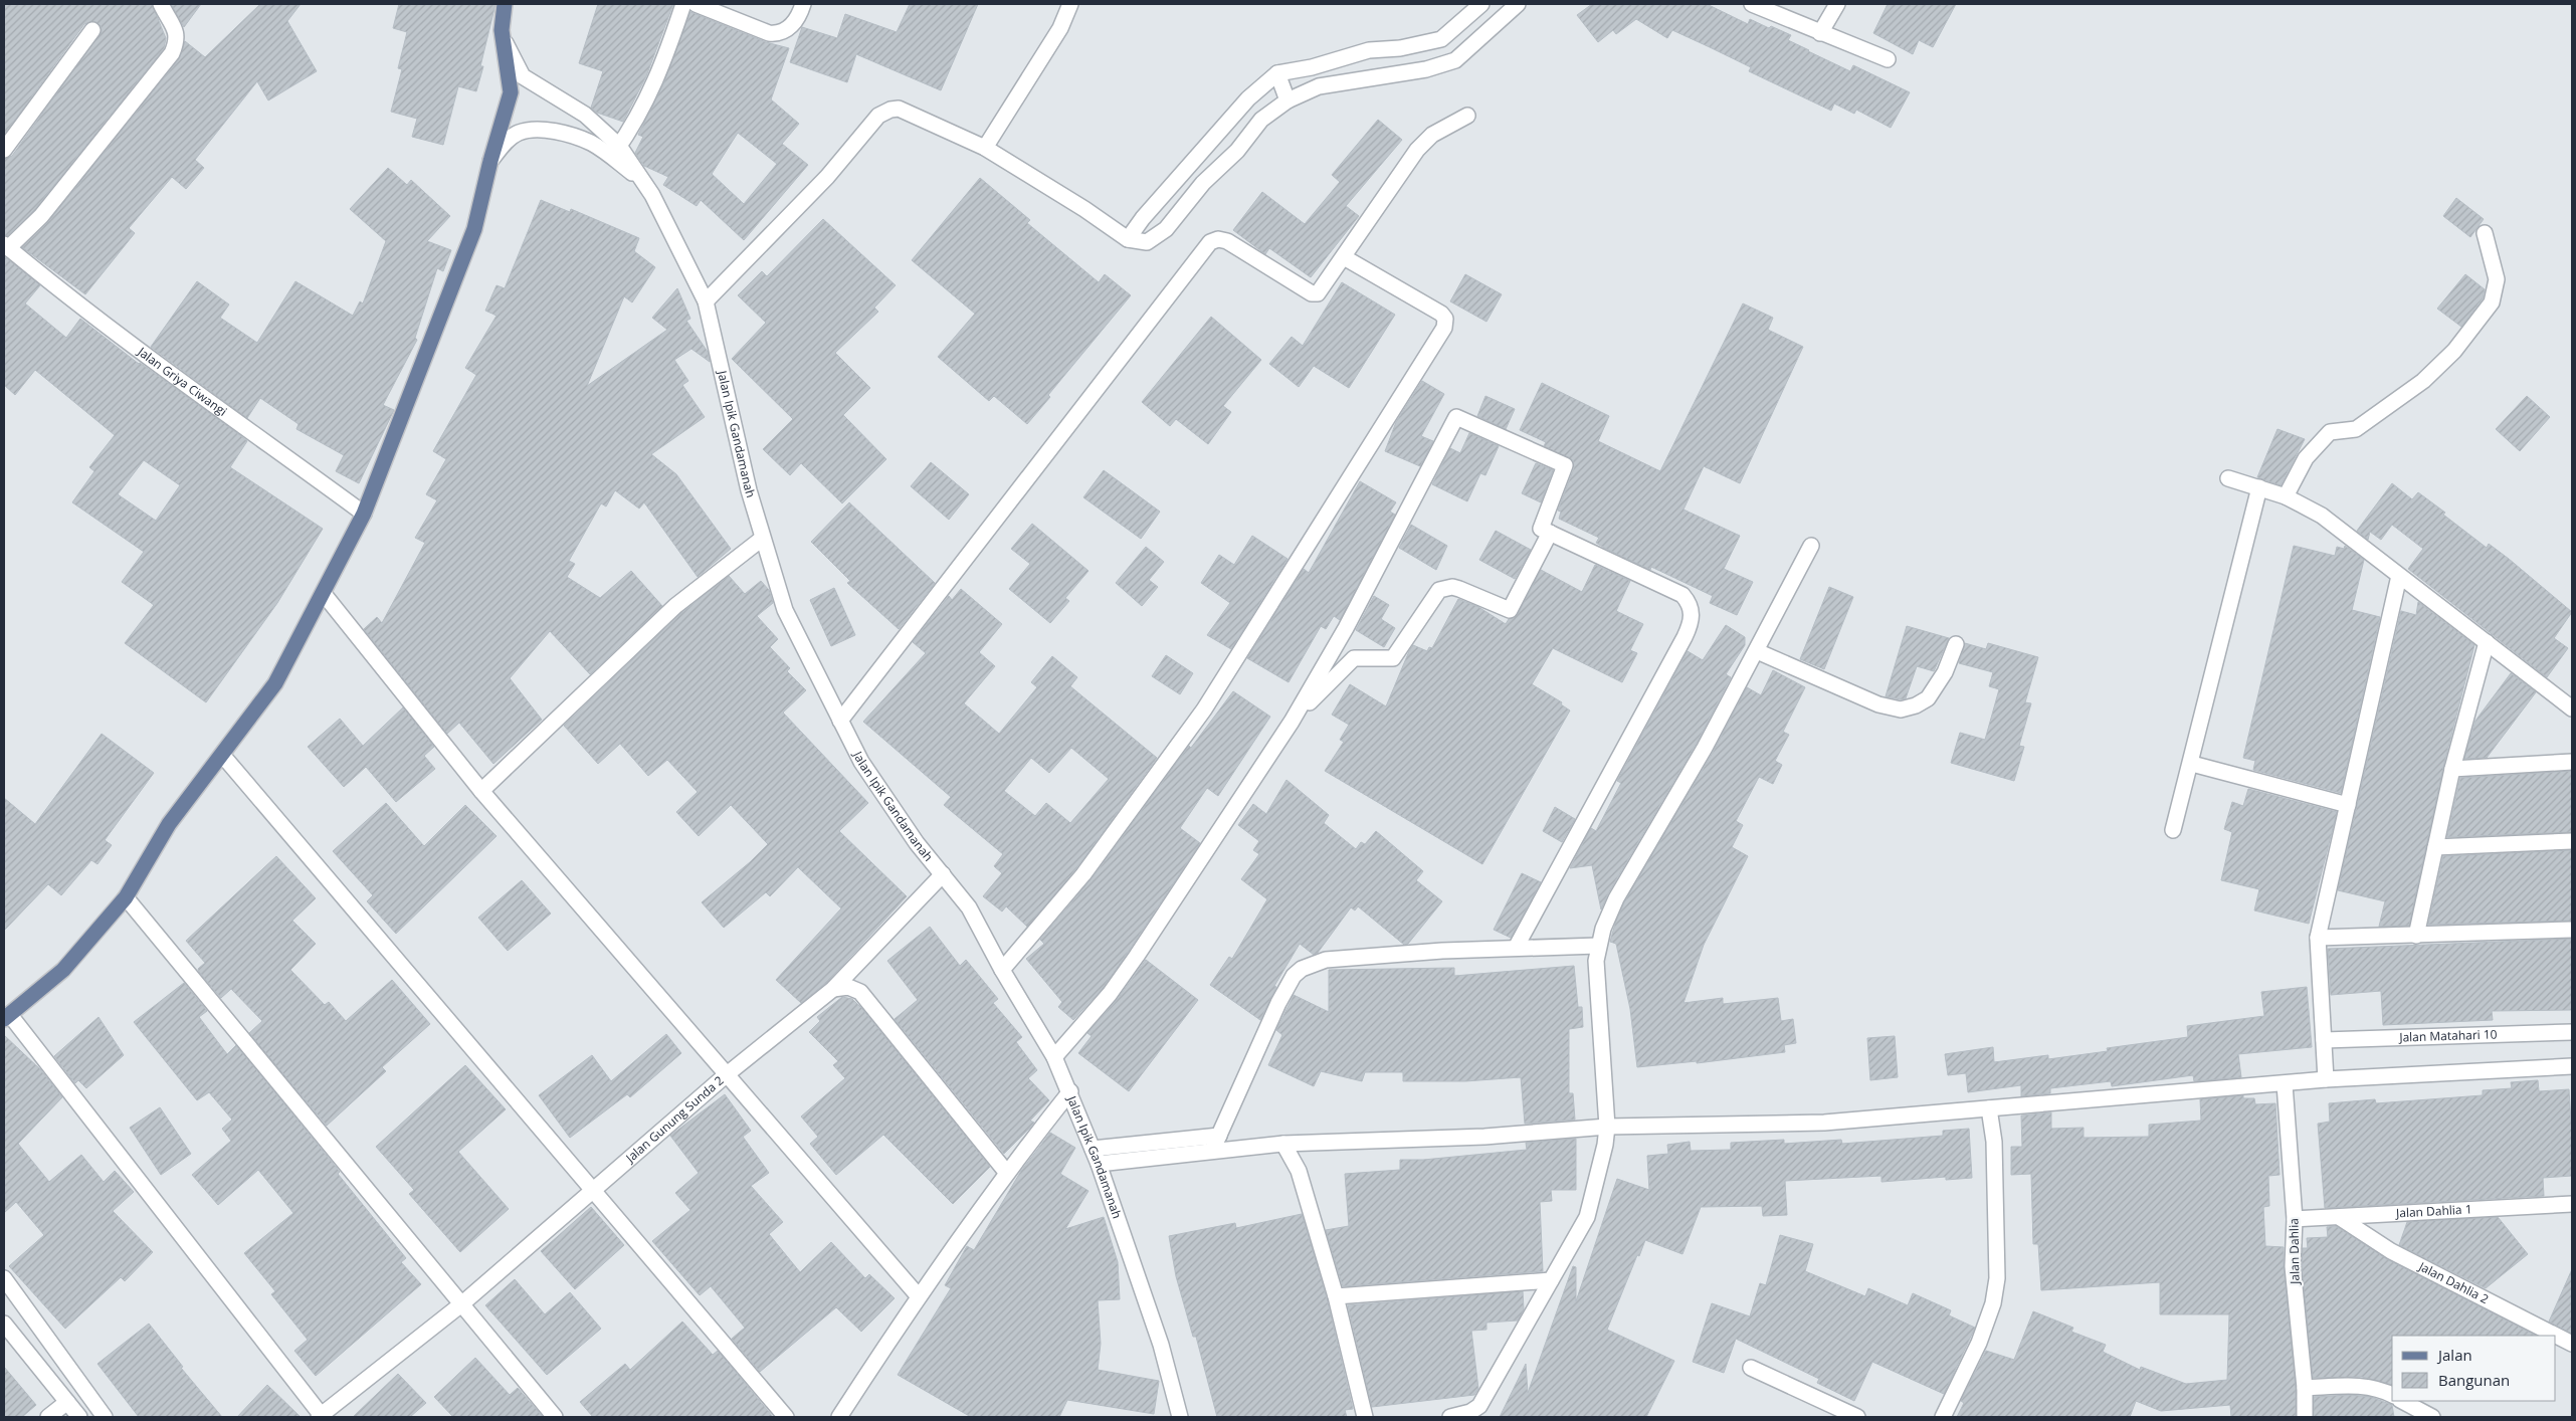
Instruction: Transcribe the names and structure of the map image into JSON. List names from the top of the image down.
{
  "streets": {
    "street": [
      "Jalan Griya Ciwangi",
      "Jalan Ipik Gandamanah",
      "Jalan Matahari 10",
      "Jalan Gunung Sunda 2",
      "Jalan Dahlia 1",
      "Jalan Dahlia",
      "Jalan Dahlia 2"
    ]
  },
  "crossings": [
    ["Jalan Ipik Gandamanah", "Jalan Gunung Sunda 2"],
    ["Jalan Dahlia 1", "Jalan Dahlia"],
    ["Jalan Dahlia 1", "Jalan Dahlia 2"]
  ],
  "legend": ["Jalan", "Bangunan"]
}
